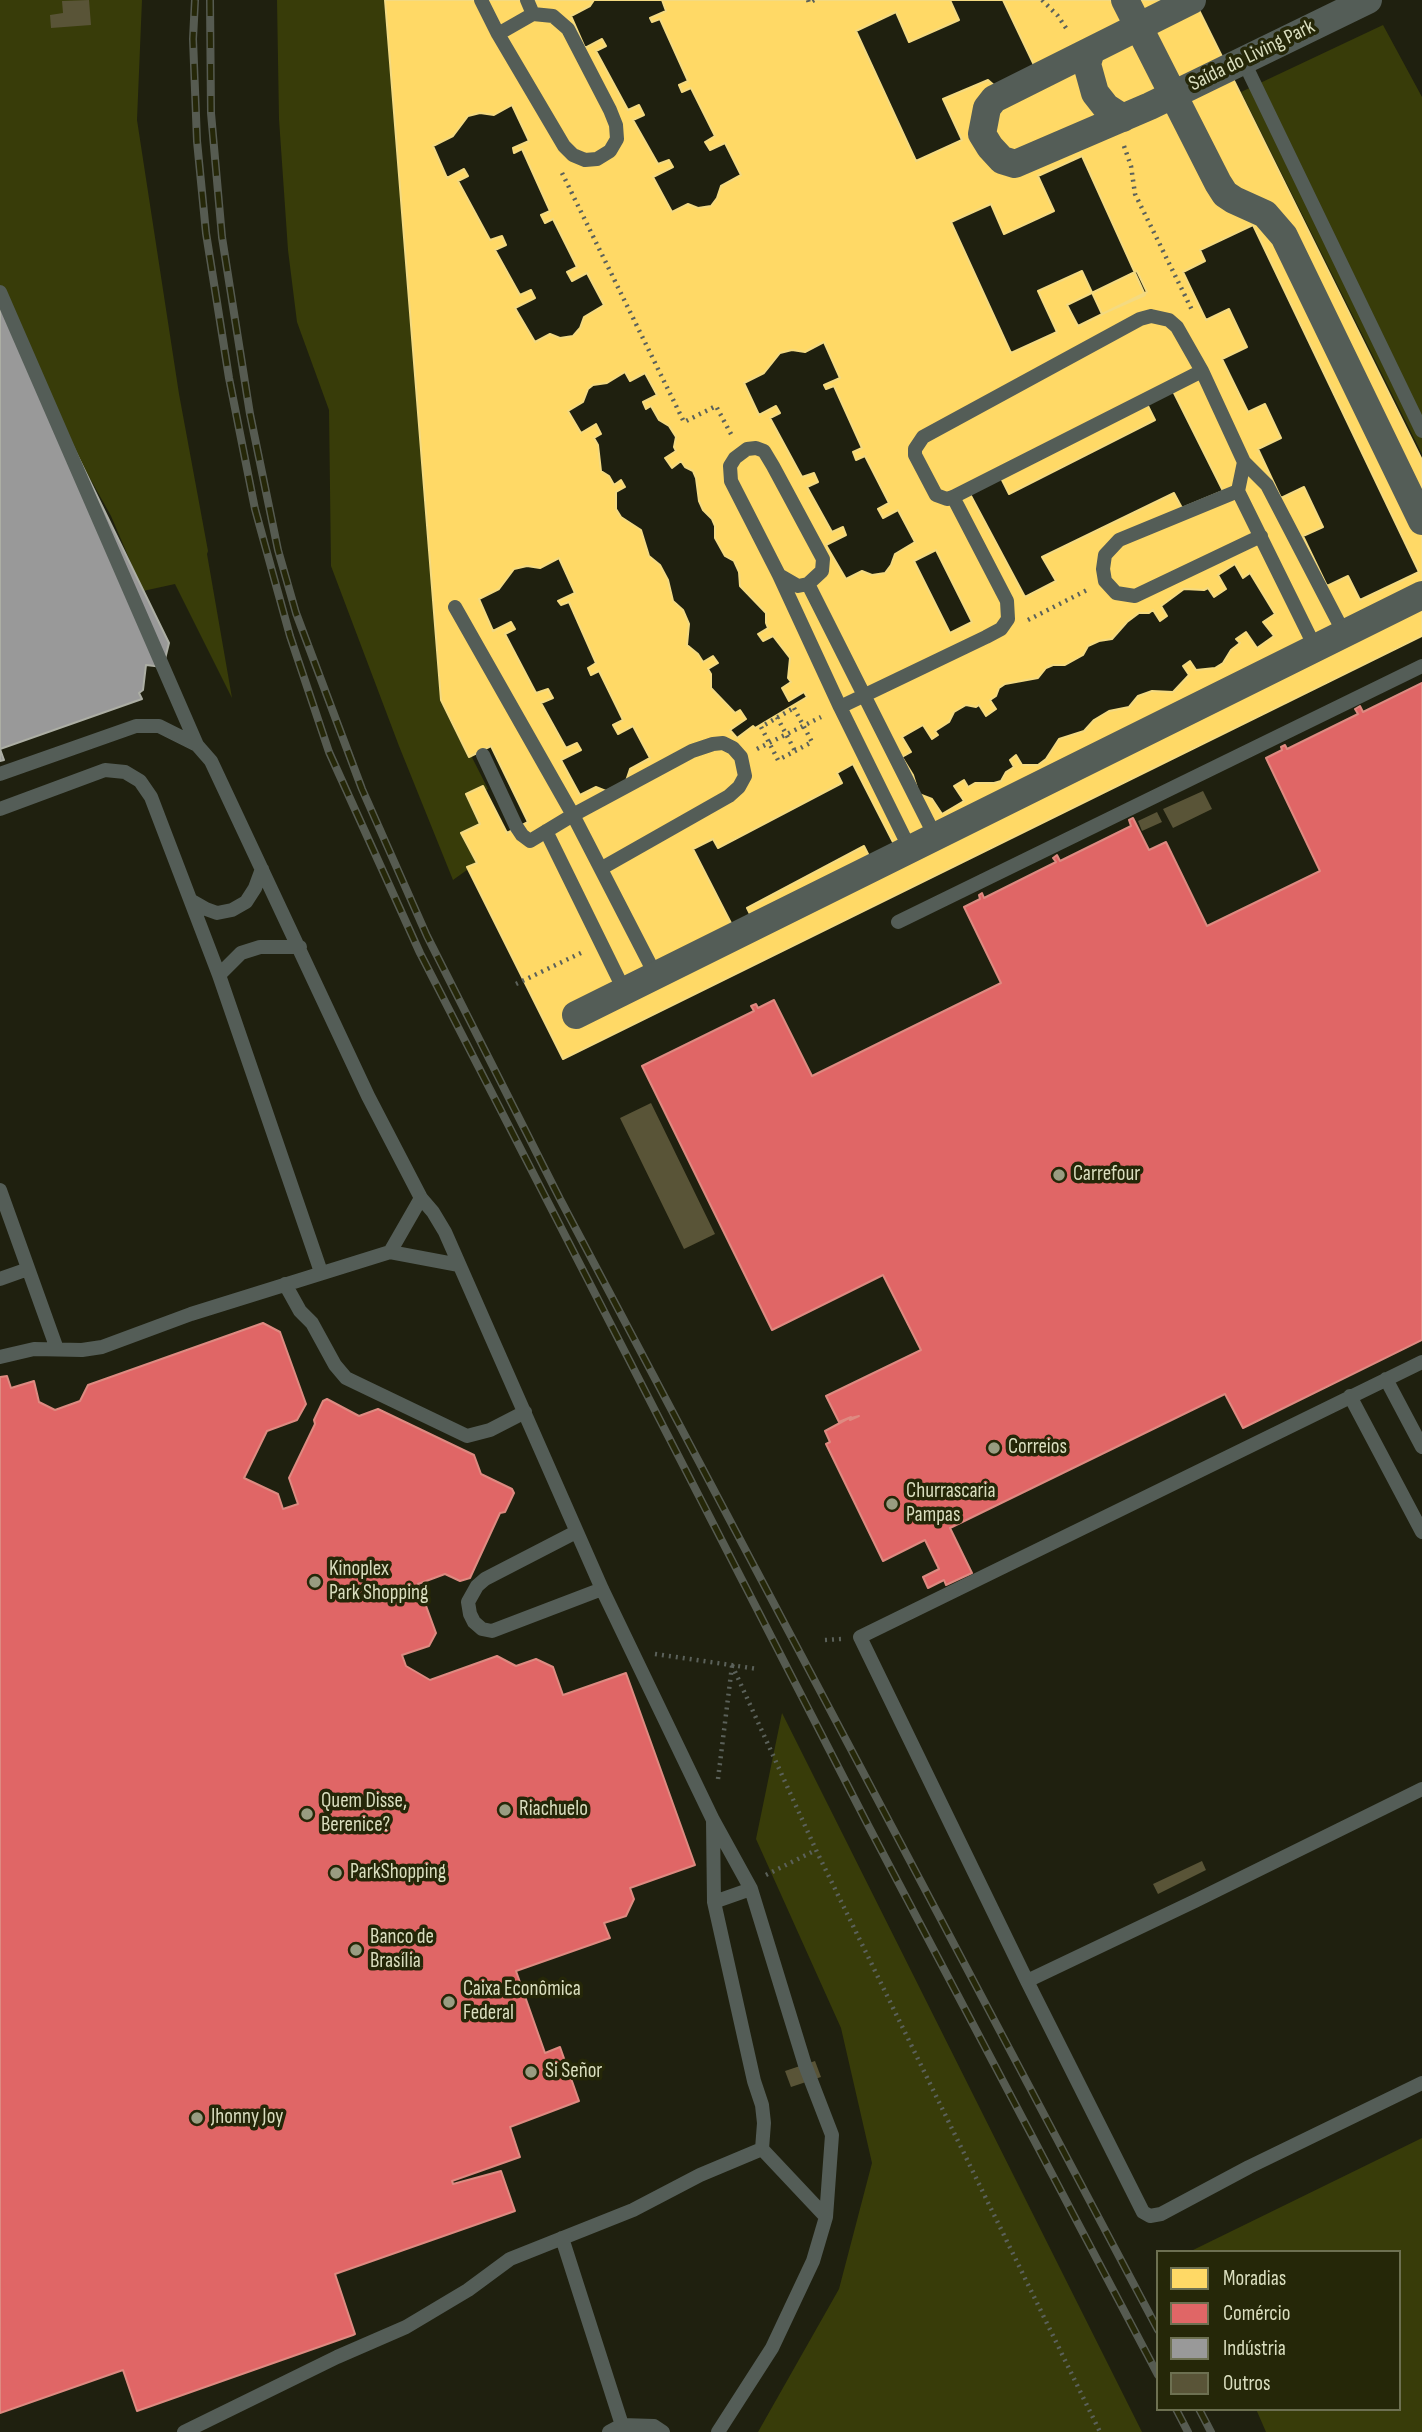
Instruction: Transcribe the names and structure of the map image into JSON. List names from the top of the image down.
{
  "streets": {
    "street": ["Saída do Living Park"]
  },
  "places": [
    "Carrefour",
    "Correios",
    "Churrascaria Pampas",
    "Kinoplex Park Shopping",
    "Riachuelo",
    "Quem Disse, Berenice?",
    "ParkShopping",
    "Banco de Brasília",
    "Caixa Econômica Federal",
    "Si Señor",
    "Jhonny Joy"
  ],
  "legend": [
    "Moradias",
    "Comércio",
    "Indústria",
    "Outros"
  ]
}
